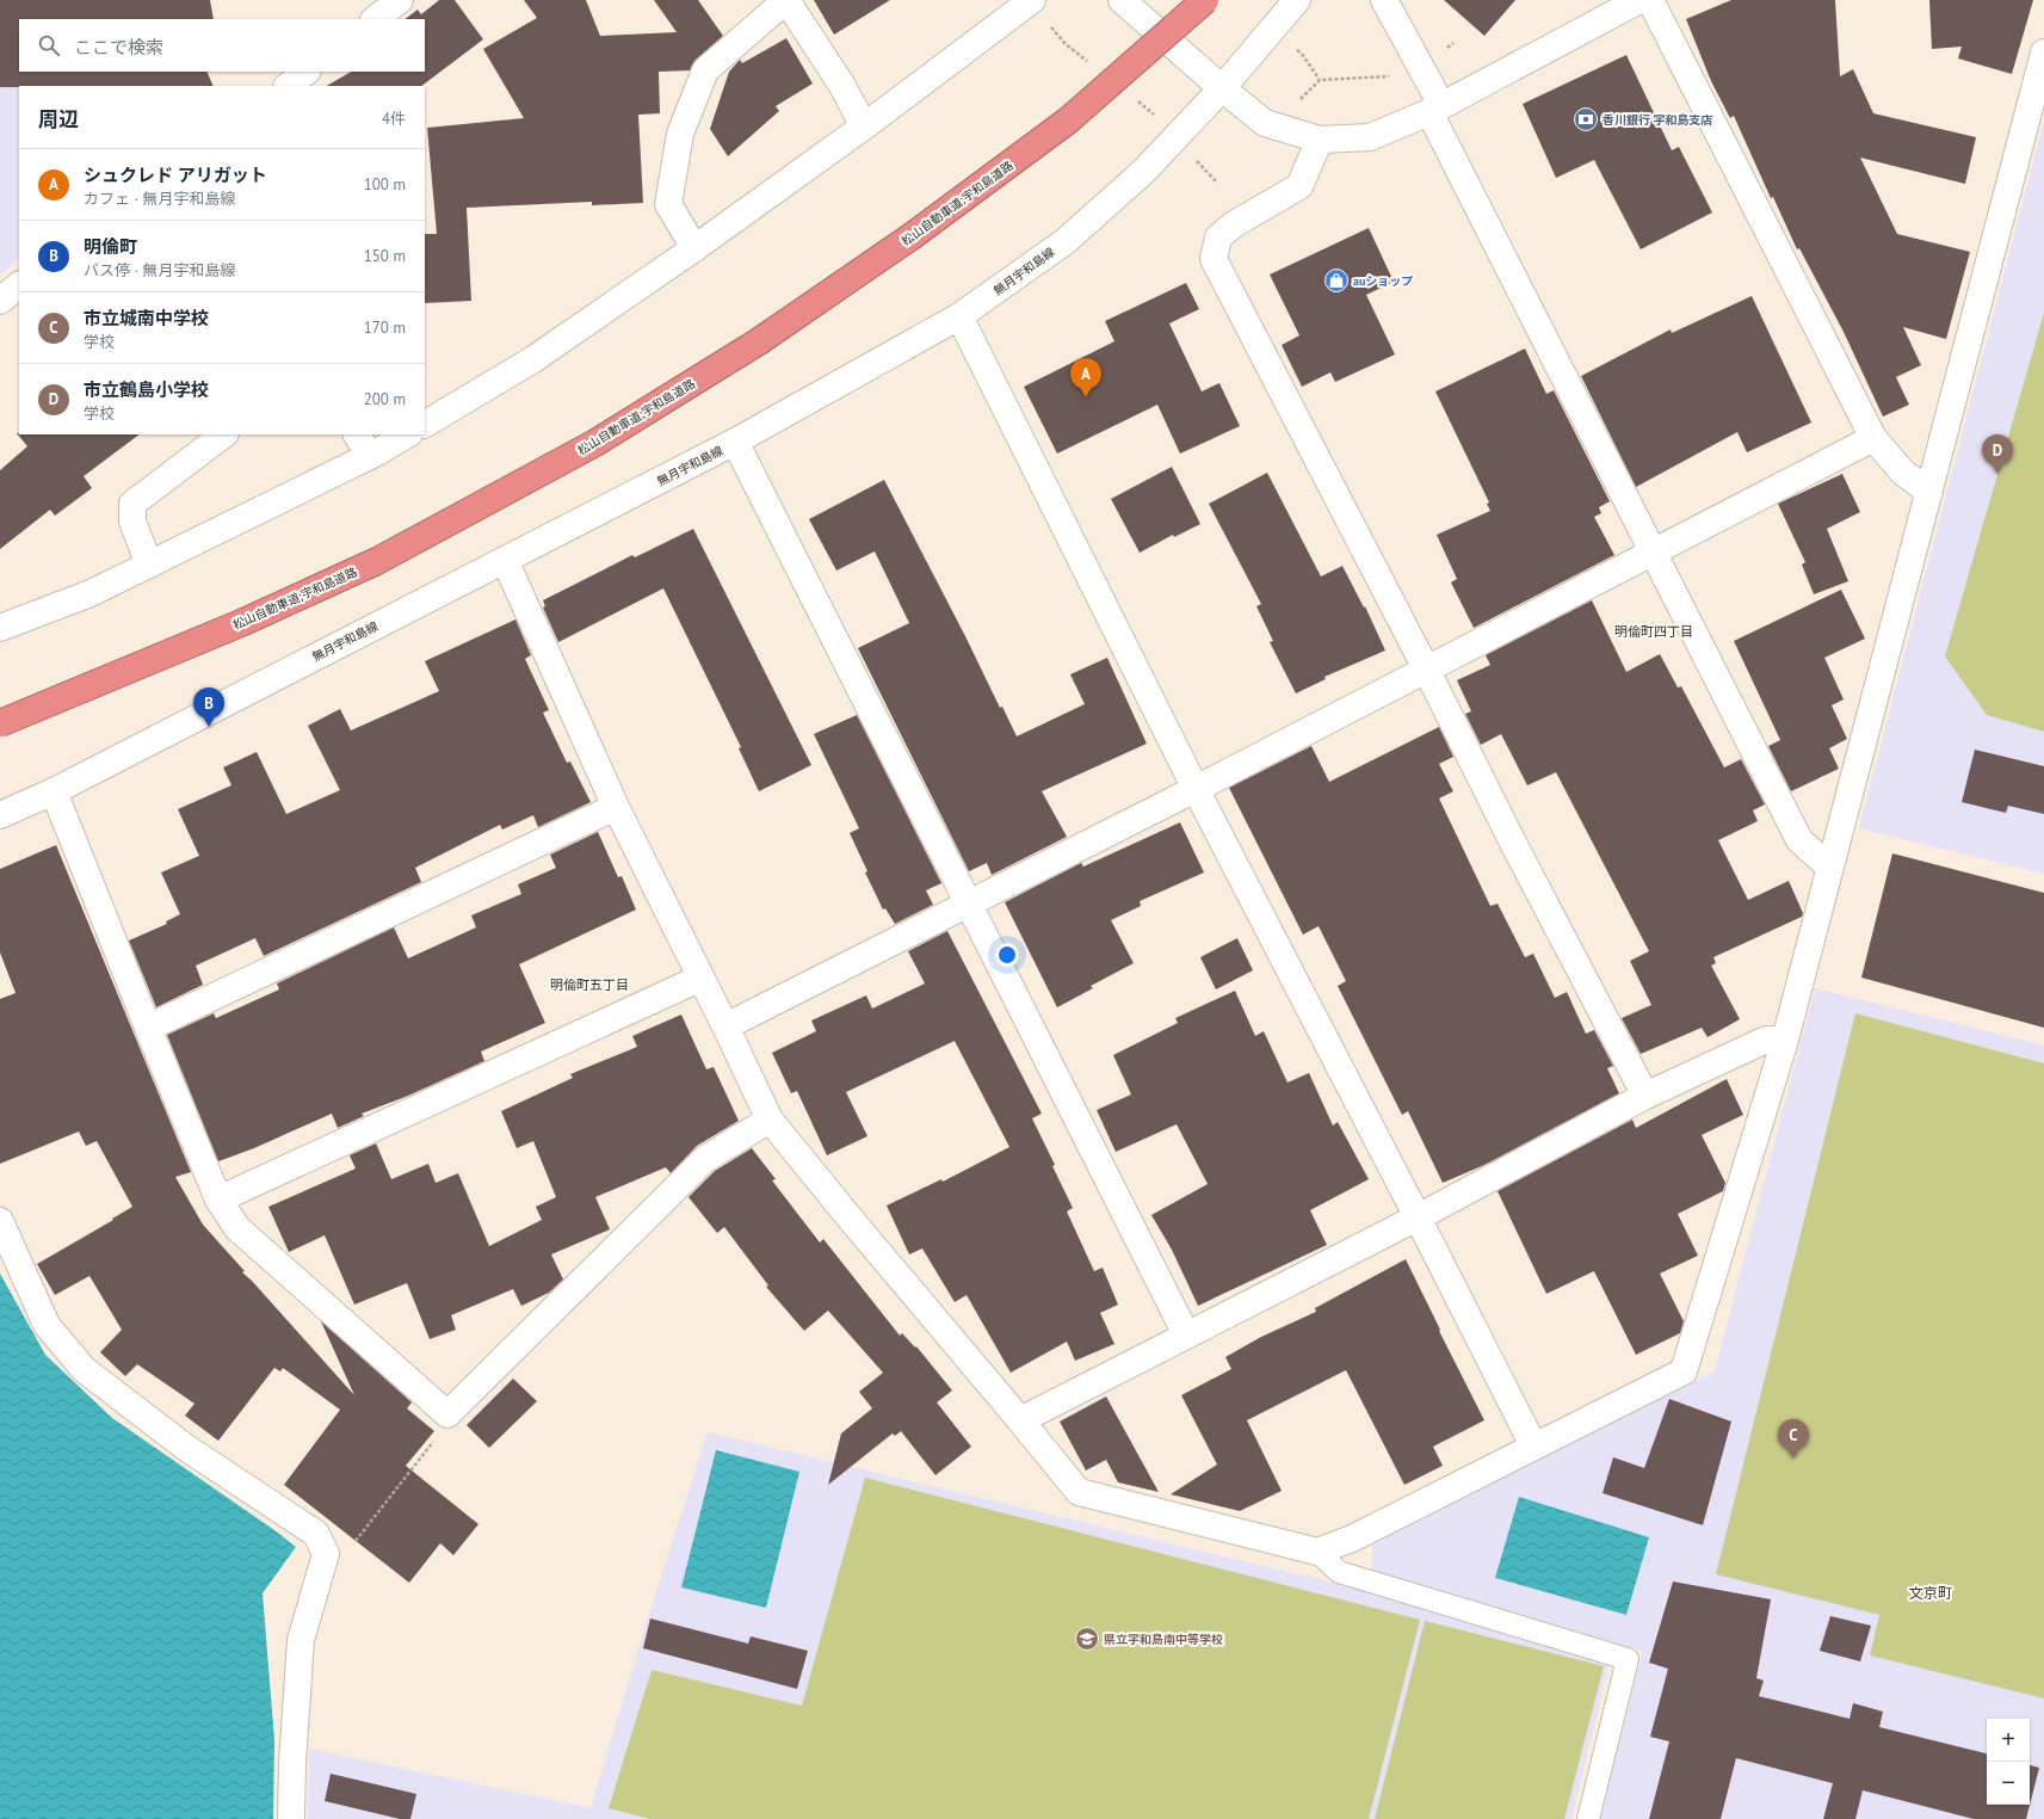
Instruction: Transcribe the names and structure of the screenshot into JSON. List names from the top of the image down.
{
  "streets": {
    "highway": ["松山自動車道;宇和島道路"],
    "street": ["無月宇和島線"]
  },
  "districts": ["明倫町四丁目", "明倫町五丁目", "文京町"],
  "places": {
    "bank": ["香川銀行 宇和島支店"],
    "shop": ["auショップ"],
    "school or university": ["県立宇和島南中等学校"]
  },
  "page": {
    "search": "ここで検索",
    "heading": ["周辺", "4件"],
    "list": [
      {
        "mark": "A",
        "name": "シュクレド アリガット",
        "note": "カフェ · 無月宇和島線",
        "value": "100 m"
      },
      {
        "mark": "B",
        "name": "明倫町",
        "note": "バス停 · 無月宇和島線",
        "value": "150 m"
      },
      {
        "mark": "C",
        "name": "市立城南中学校",
        "note": "学校",
        "value": "170 m"
      },
      {
        "mark": "D",
        "name": "市立鶴島小学校",
        "note": "学校",
        "value": "200 m"
      }
    ],
    "pins": [
      "A",
      "D",
      "B",
      "C"
    ],
    "map_buttons": ["+", "−"]
  }
}
